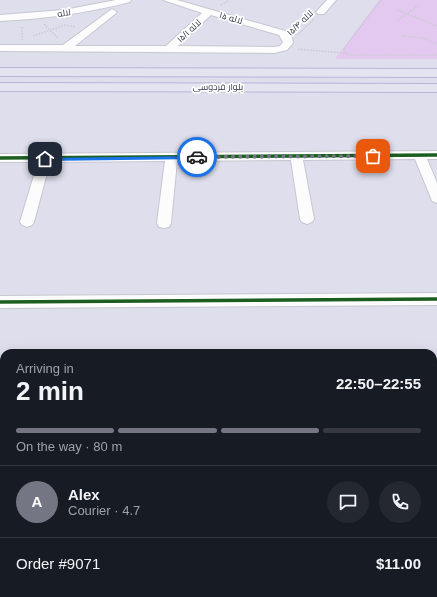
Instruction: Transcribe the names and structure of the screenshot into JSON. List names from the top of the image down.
{
  "streets": {
    "main road": ["بلوار فردوسی"],
    "street": ["لاله", "لاله ۱۵", "لاله ۱۵/۱"],
    "path": ["لاله ۱۵/۴"]
  },
  "crossings": [
    ["لاله ۱۵", "لاله ۱۵/۴"],
    ["لاله ۱۵", "لاله ۱۵/۱"]
  ],
  "page": {
    "heading": ["2 min", "Arriving in", "22:50–22:55"],
    "panel": [
      "Alex",
      "Courier · 4.7",
      "Order #9071",
      "$11.00"
    ],
    "bar": "On the way · 80 m",
    "round": "A"
  }
}
